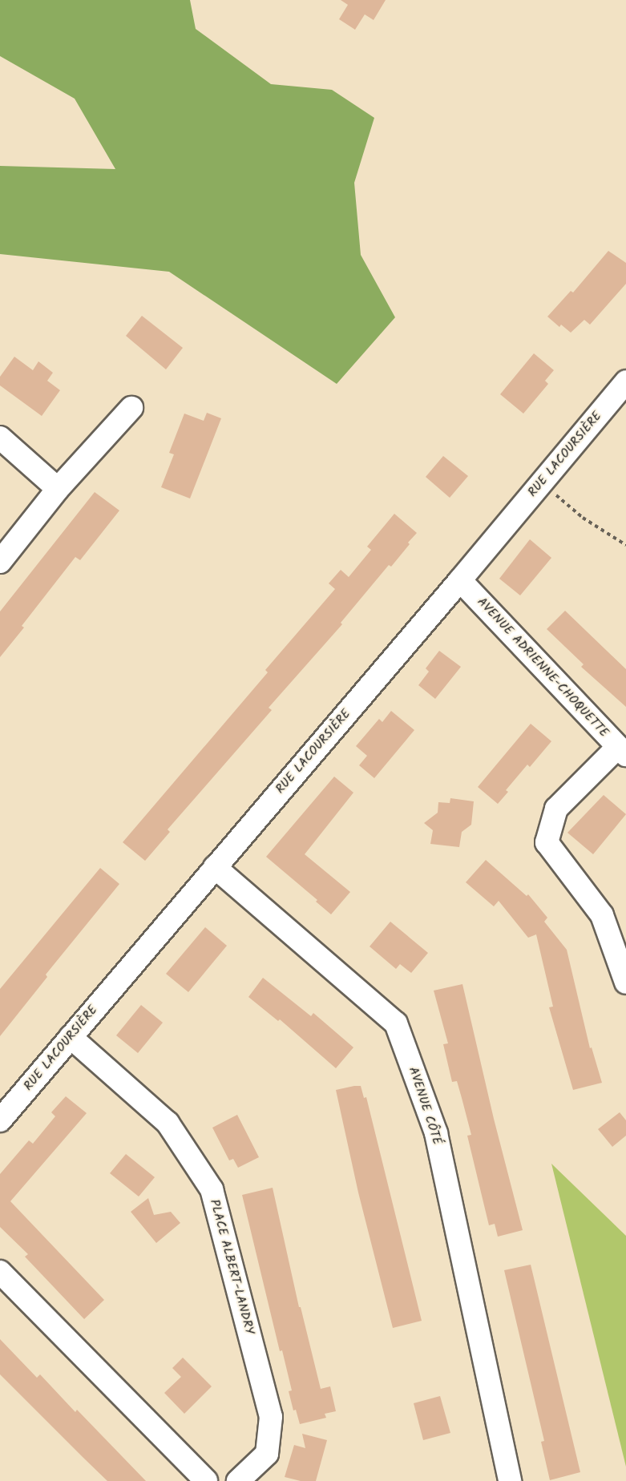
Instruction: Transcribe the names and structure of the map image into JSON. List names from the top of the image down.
{
  "streets": {
    "street": [
      "RUE LACOURSIÈRE",
      "AVENUE ADRIENNE-CHOQUETTE",
      "AVENUE CÔTÉ",
      "PLACE ALBERT-LANDRY"
    ]
  },
  "crossings": [
    ["RUE LACOURSIÈRE", "AVENUE ADRIENNE-CHOQUETTE"],
    ["RUE LACOURSIÈRE", "AVENUE CÔTÉ"],
    ["RUE LACOURSIÈRE", "PLACE ALBERT-LANDRY"]
  ]
}
